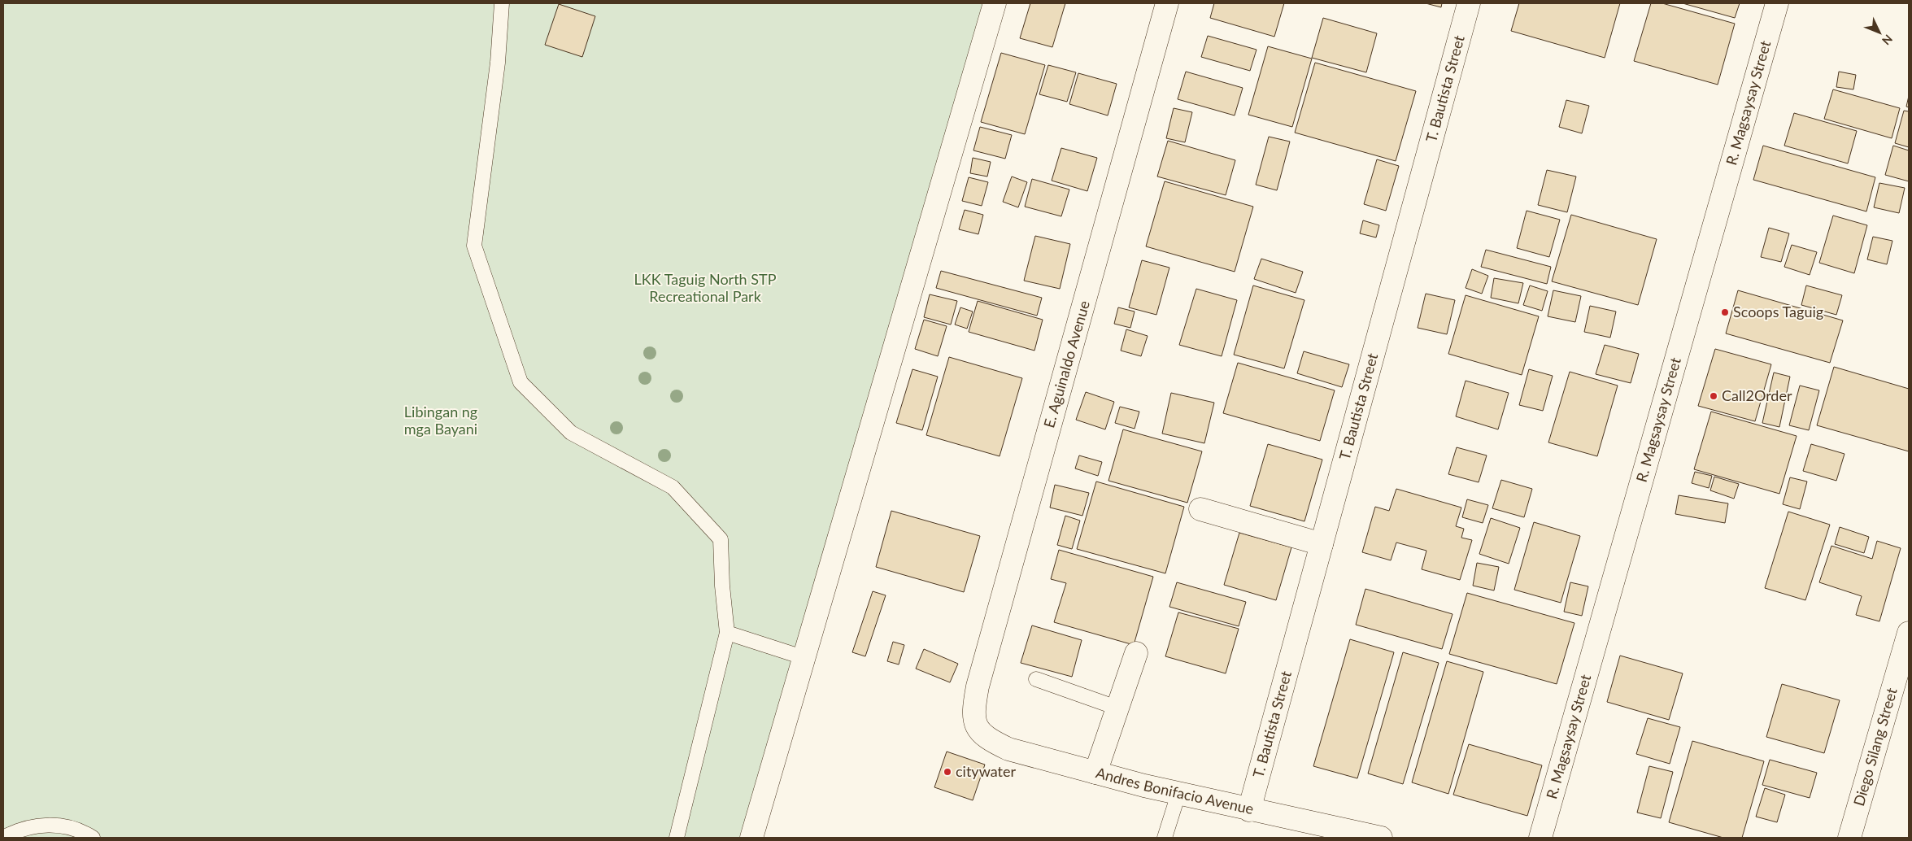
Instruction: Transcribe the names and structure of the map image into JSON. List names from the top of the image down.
{
  "streets": {
    "street": [
      "T. Bautista Street",
      "R. Magsaysay Street",
      "E. Aguinaldo Avenue",
      "Diego Silang Street",
      "Andres Bonifacio Avenue"
    ]
  },
  "crossings": [
    ["T. Bautista Street", "Andres Bonifacio Avenue"],
    ["E. Aguinaldo Avenue", "Andres Bonifacio Avenue"]
  ],
  "parks": ["LKK Taguig North STP Recreational Park", "Libingan ng mga Bayani"],
  "places": ["Scoops Taguig", "Call2Order", "citywater"],
  "north": "bottom right"
}
